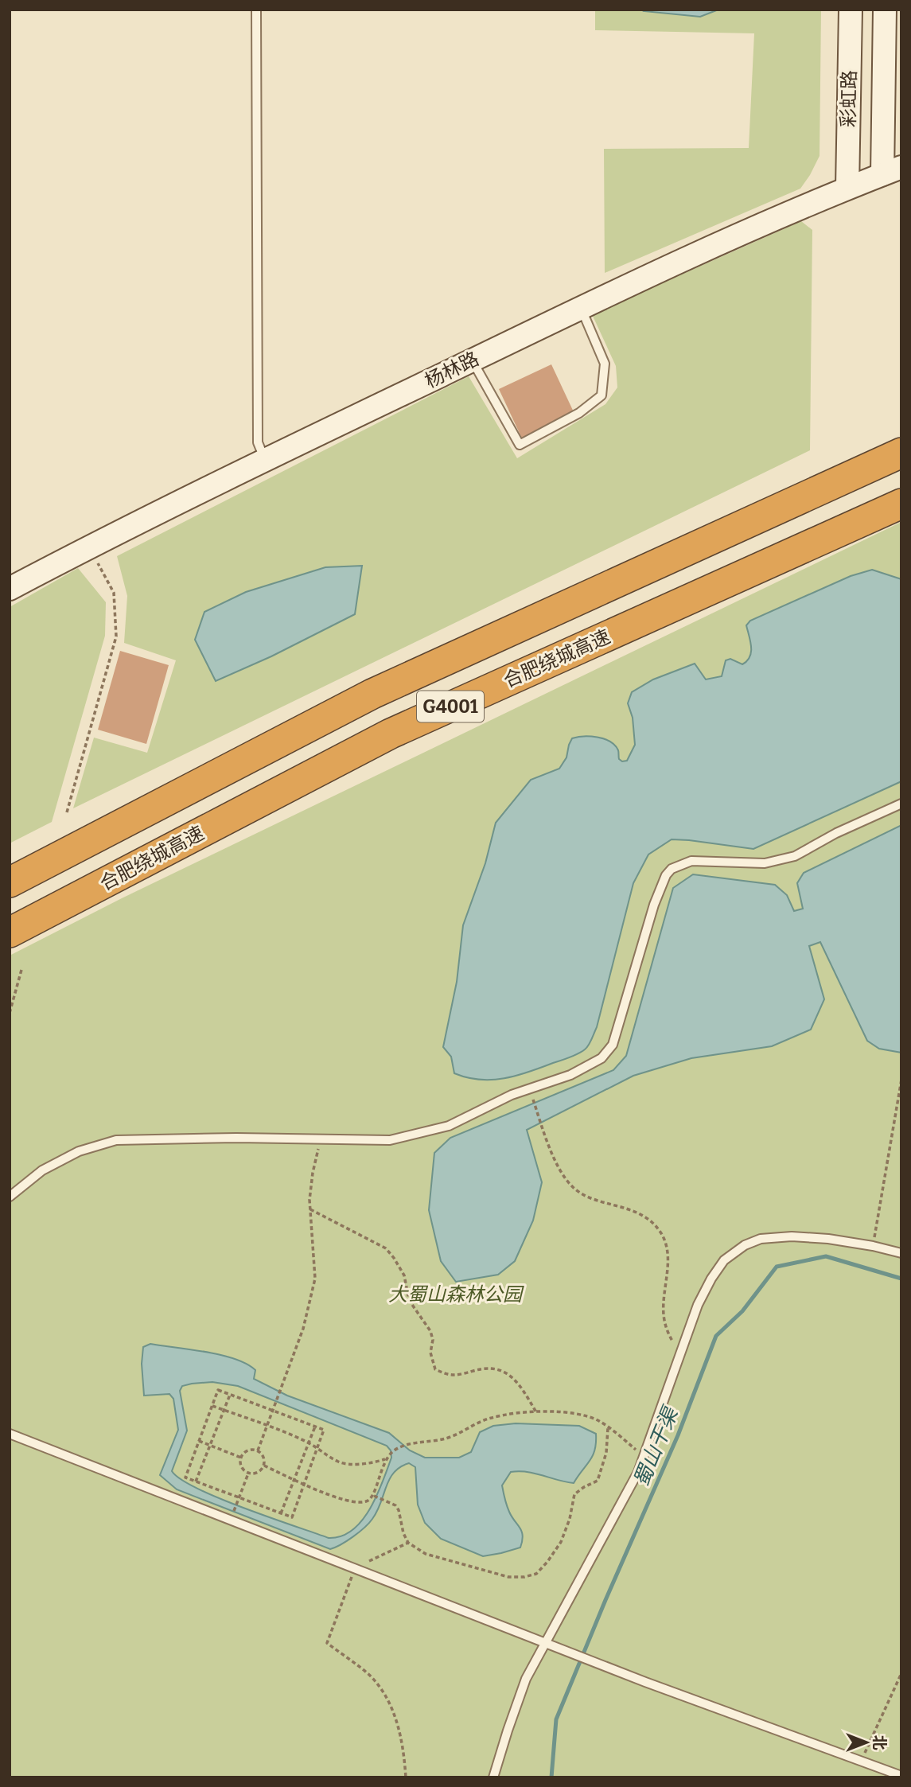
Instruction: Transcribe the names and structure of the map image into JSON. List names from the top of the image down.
{
  "streets": {
    "highway": ["合肥绕城高速", "G4001"],
    "street": ["彩虹路", "杨林路"]
  },
  "crossings": [
    ["彩虹路", "杨林路"]
  ],
  "water": ["蜀山干渠"],
  "parks": ["大蜀山森林公园"],
  "north": "right"
}
